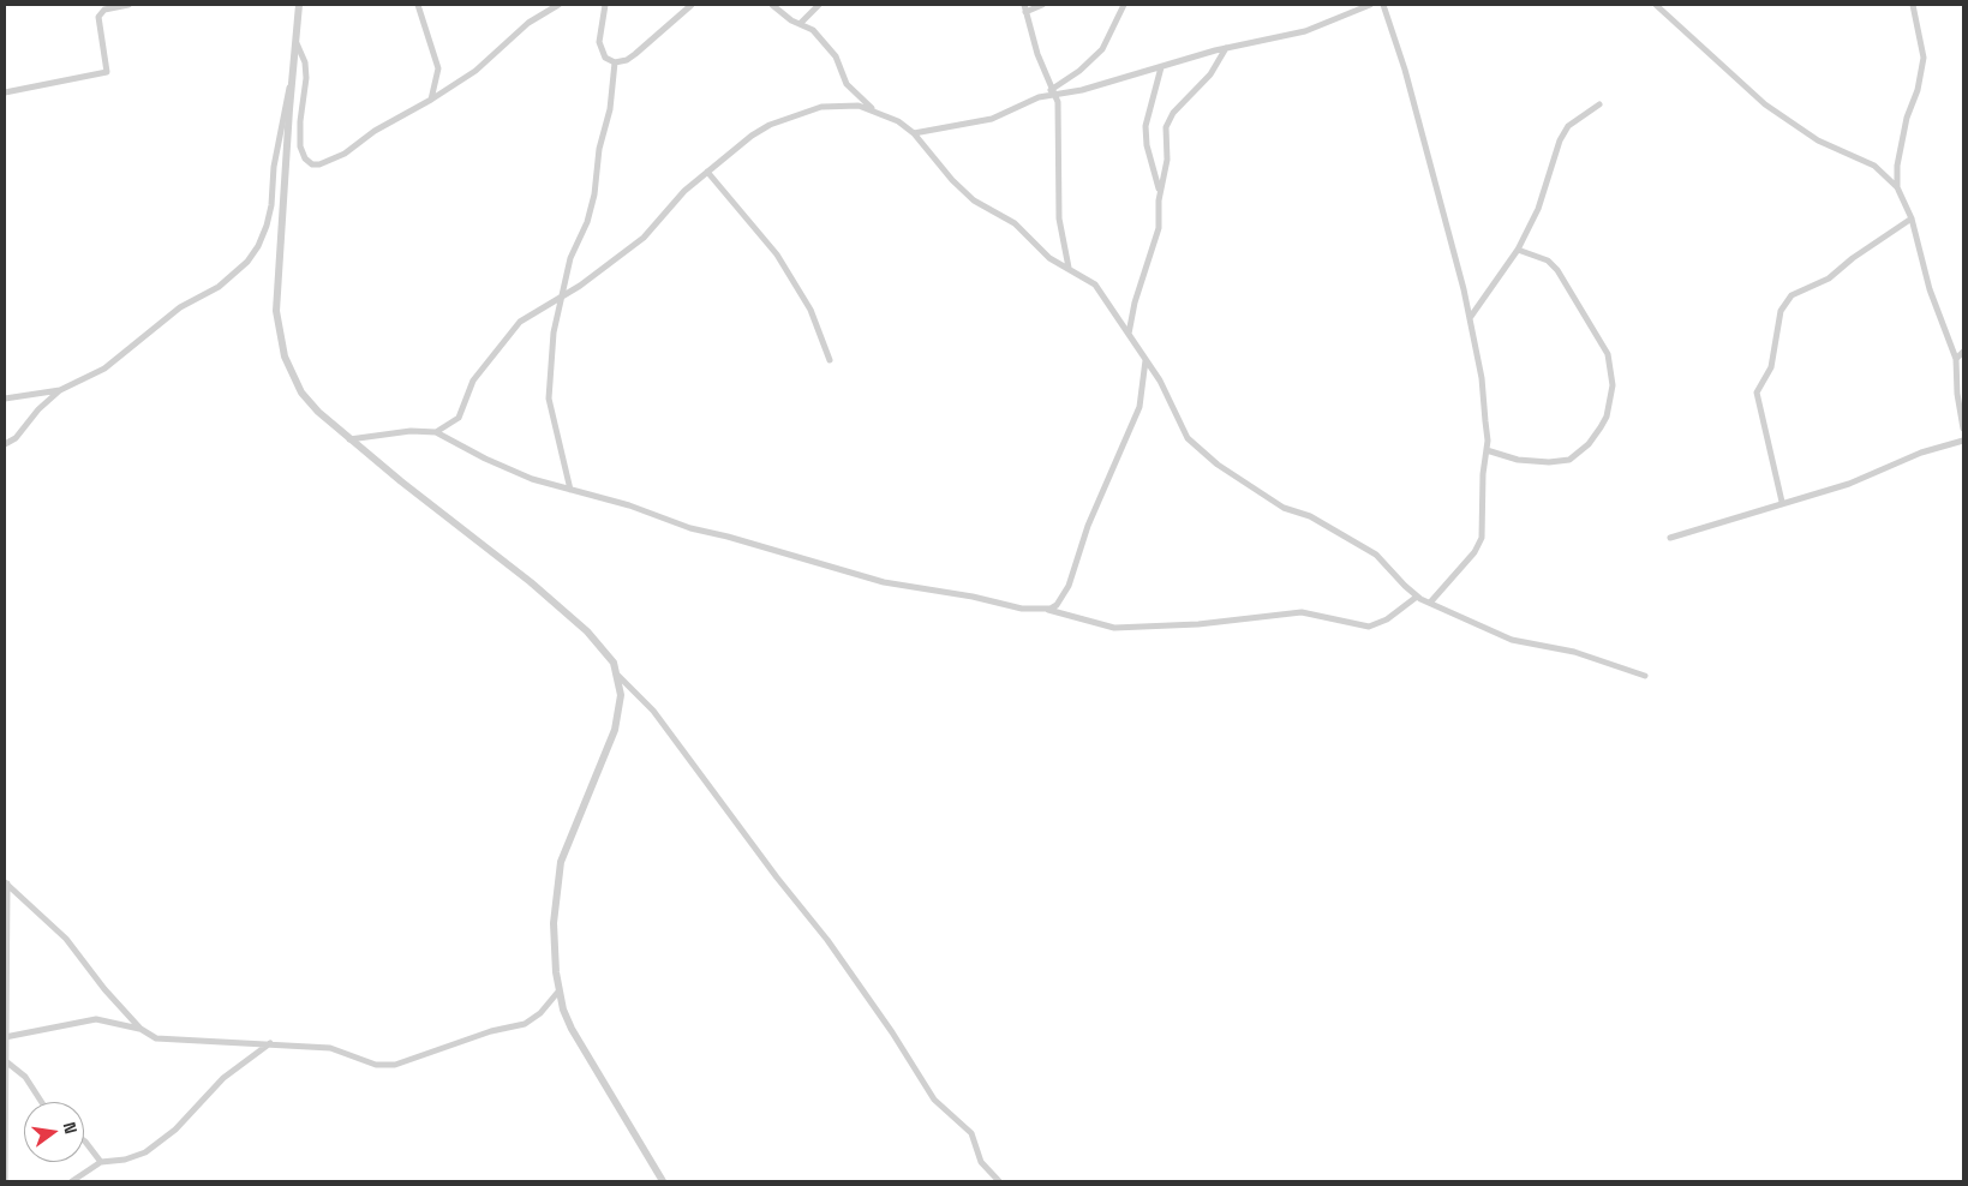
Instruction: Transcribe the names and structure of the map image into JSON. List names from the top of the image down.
{
  "north": "right"
}
